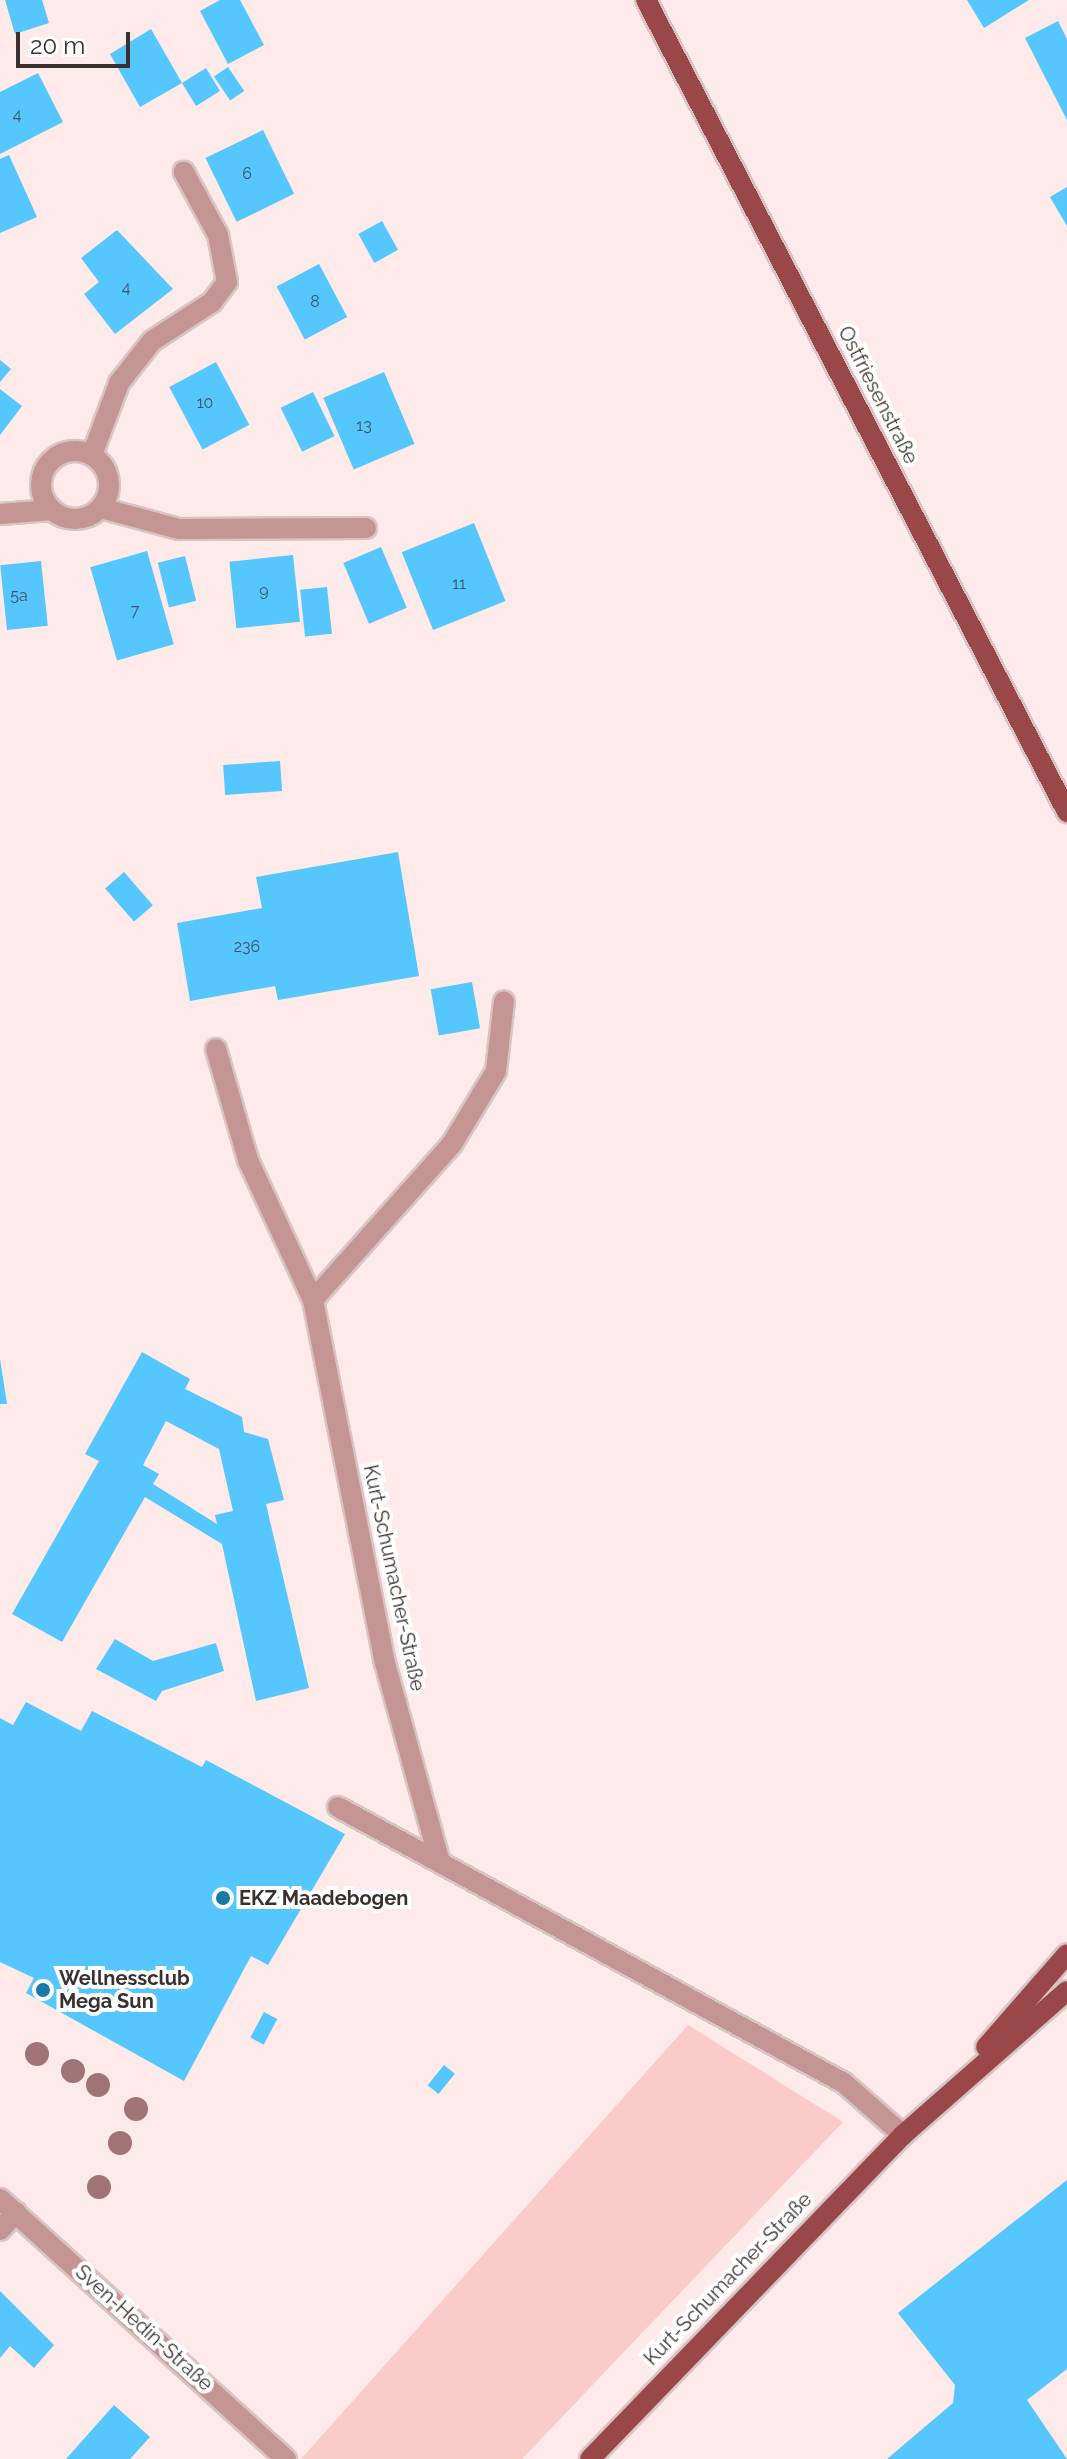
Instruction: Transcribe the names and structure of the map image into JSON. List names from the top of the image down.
{
  "streets": {
    "main road": ["Ostfriesenstraße", "Kurt-Schumacher-Straße"],
    "street": ["Sven-Hedin-Straße"]
  },
  "places": ["EKZ Maadebogen", "Wellnessclub Mega Sun"],
  "house_numbers": [
    "4",
    "6",
    "4",
    "8",
    "10",
    "13",
    "11",
    "9",
    "5a",
    "7",
    "236"
  ],
  "scale_bar": "20 m"
}
